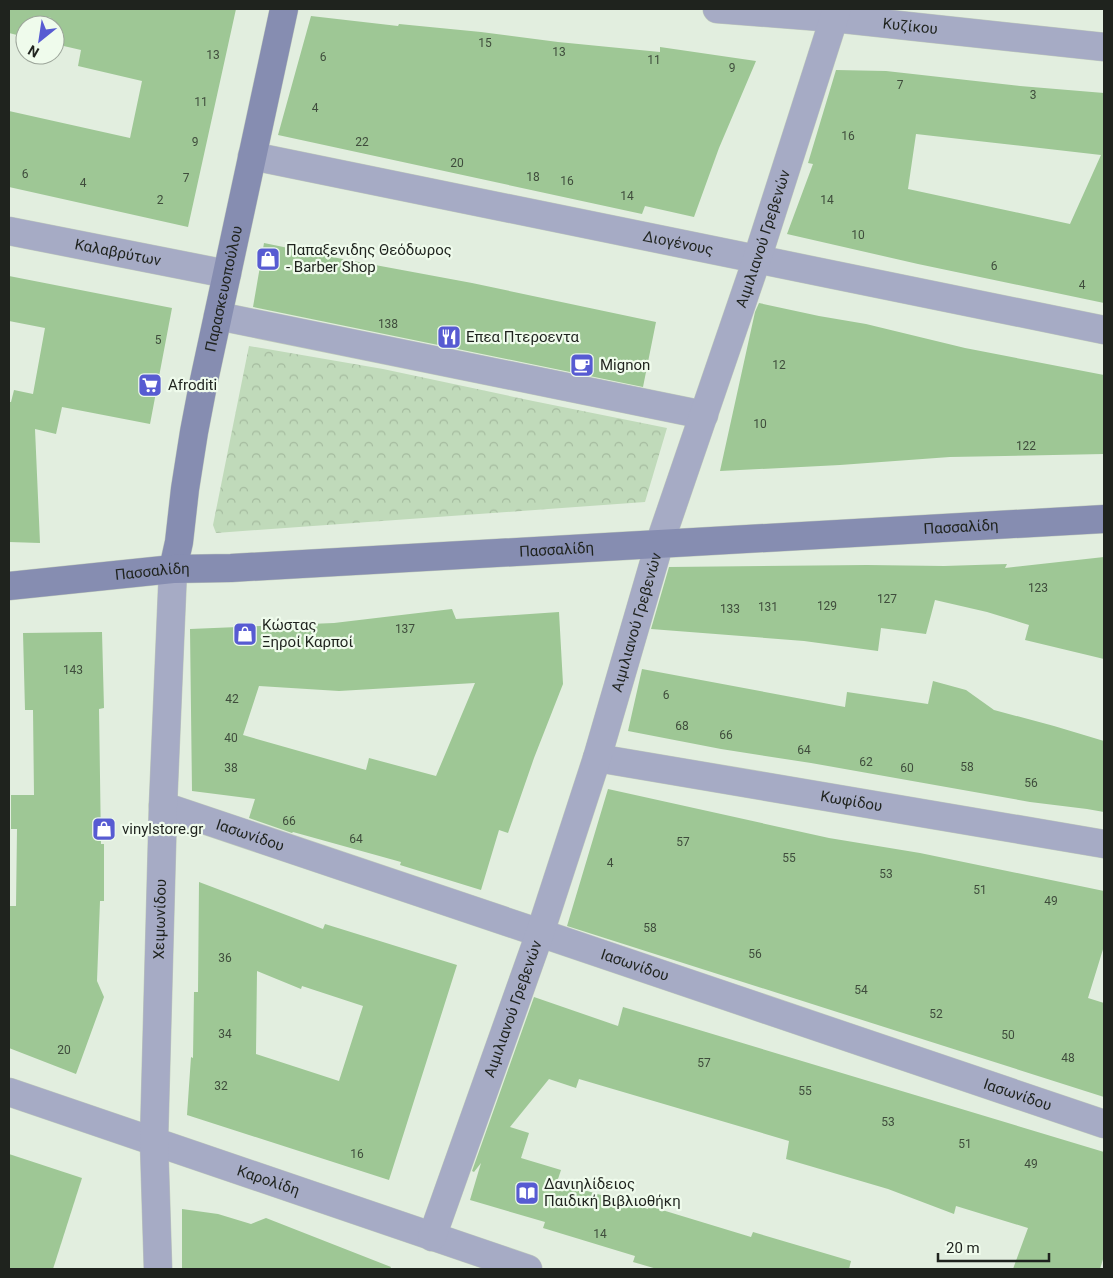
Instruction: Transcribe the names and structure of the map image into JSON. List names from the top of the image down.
{
  "streets": {
    "main road": ["Παρασκευοπούλου", "Πασσαλίδη"],
    "street": [
      "Κυζίκου",
      "Αιμιλιανού Γρεβενών",
      "Διογένους",
      "Καλαβρύτων",
      "Κωφίδου",
      "Ιασωνίδου",
      "Χειμωνίδου",
      "Καρολίδη"
    ]
  },
  "crossings": [
    ["Κυζίκου", "Αιμιλιανού Γρεβενών"],
    ["Αιμιλιανού Γρεβενών", "Διογένους"],
    ["Αιμιλιανού Γρεβενών", "Πασσαλίδη"],
    ["Αιμιλιανού Γρεβενών", "Κωφίδου"],
    ["Αιμιλιανού Γρεβενών", "Ιασωνίδου"],
    ["Αιμιλιανού Γρεβενών", "Καρολίδη"],
    ["Διογένους", "Παρασκευοπούλου"],
    ["Καλαβρύτων", "Παρασκευοπούλου"],
    ["Παρασκευοπούλου", "Πασσαλίδη"],
    ["Παρασκευοπούλου", "Χειμωνίδου"],
    ["Πασσαλίδη", "Χειμωνίδου"],
    ["Ιασωνίδου", "Χειμωνίδου"],
    ["Χειμωνίδου", "Καρολίδη"]
  ],
  "places": {
    "shop": ["Παπαξενιδης Θεόδωρος - Barber Shop", "Κώστας Ξηροί Καρποί", "vinylstore.gr"],
    "restaurant": ["Επεα Πτεροεντα"],
    "cafe": ["Mignon"],
    "supermarket": ["Afroditi"],
    "library": ["Δανιηλίδειος Παιδική Βιβλιοθήκη"]
  },
  "house_numbers": [
    "15",
    "13",
    "13",
    "6",
    "11",
    "9",
    "7",
    "3",
    "11",
    "4",
    "16",
    "9",
    "22",
    "20",
    "6",
    "18",
    "7",
    "16",
    "4",
    "14",
    "2",
    "14",
    "10",
    "6",
    "4",
    "138",
    "5",
    "12",
    "10",
    "122",
    "123",
    "127",
    "129",
    "131",
    "133",
    "137",
    "143",
    "6",
    "42",
    "68",
    "66",
    "40",
    "64",
    "62",
    "58",
    "38",
    "60",
    "56",
    "66",
    "64",
    "57",
    "55",
    "4",
    "53",
    "51",
    "49",
    "58",
    "56",
    "36",
    "54",
    "52",
    "34",
    "50",
    "20",
    "48",
    "57",
    "32",
    "55",
    "53",
    "51",
    "16",
    "49",
    "14"
  ],
  "scale_bar": "20 m",
  "north": "bottom left"
}
